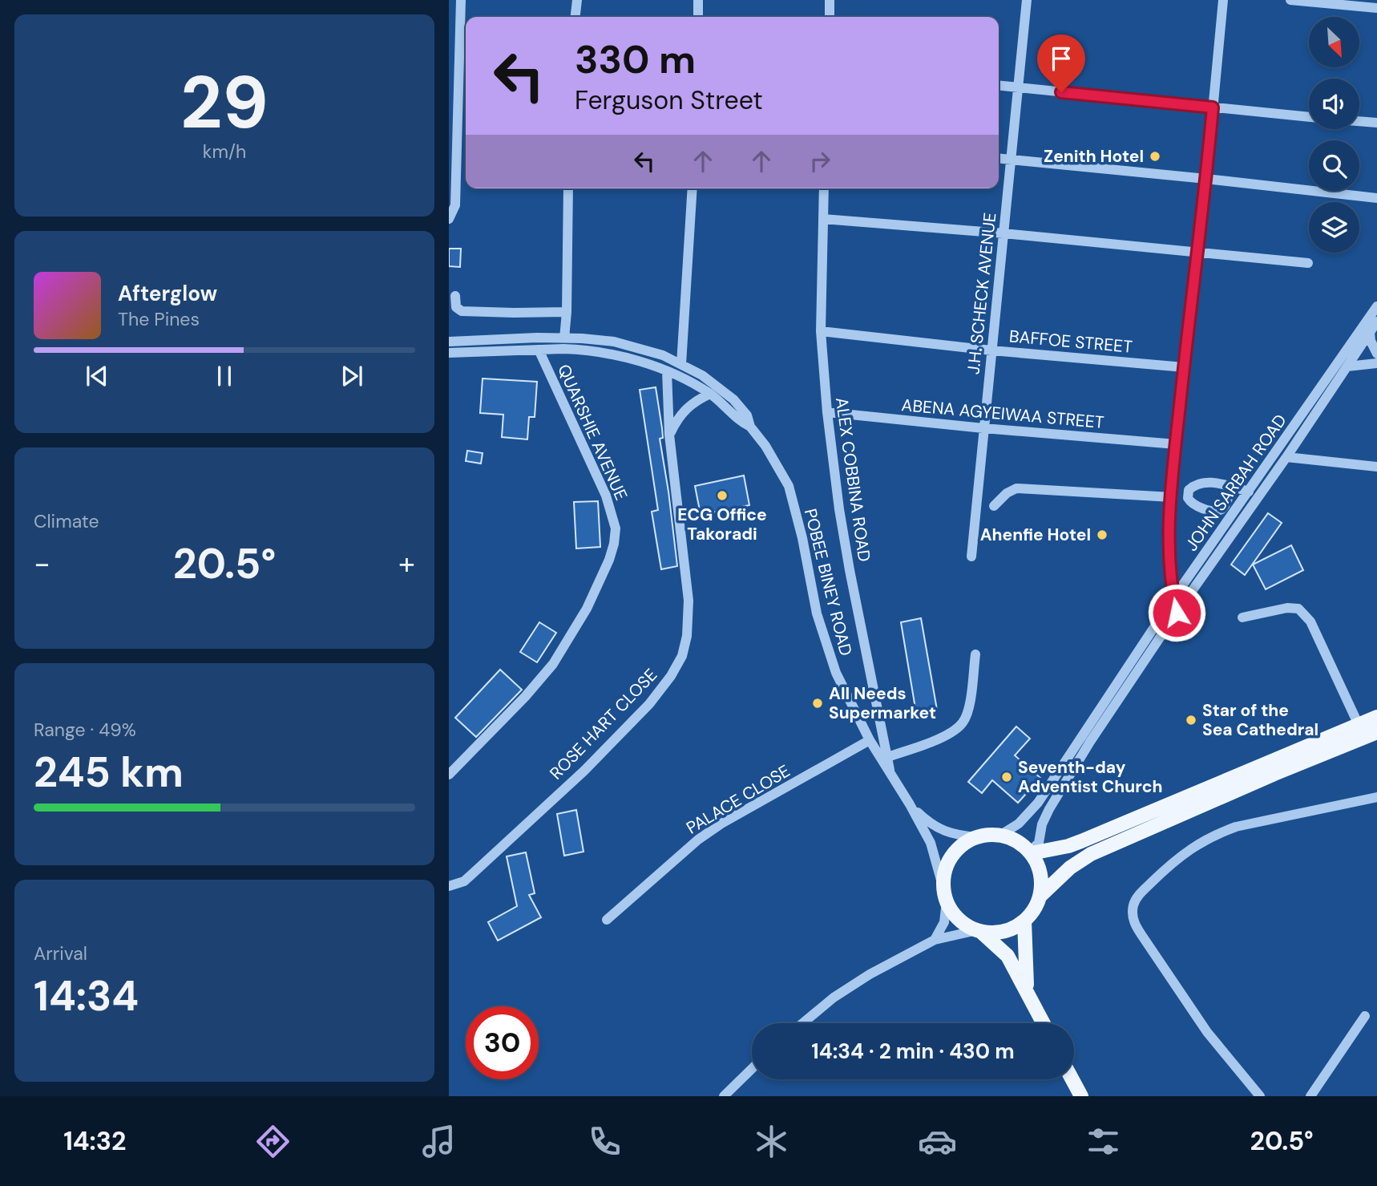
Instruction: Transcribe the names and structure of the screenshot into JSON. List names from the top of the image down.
{
  "streets": {
    "street": [
      "J.H. SCHECK AVENUE",
      "BAFFOE STREET",
      "ABENA AGYEIWAA STREET",
      "QUARSHIE AVENUE",
      "ALEX COBBINA ROAD",
      "JOHN SARBAH ROAD",
      "POBEE BINEY ROAD",
      "ROSE HART CLOSE",
      "PALACE CLOSE"
    ]
  },
  "crossings": [
    ["J.H. SCHECK AVENUE", "BAFFOE STREET"],
    ["J.H. SCHECK AVENUE", "ABENA AGYEIWAA STREET"],
    ["BAFFOE STREET", "ALEX COBBINA ROAD"],
    ["ABENA AGYEIWAA STREET", "ALEX COBBINA ROAD"],
    ["QUARSHIE AVENUE", "POBEE BINEY ROAD"],
    ["ALEX COBBINA ROAD", "POBEE BINEY ROAD"],
    ["POBEE BINEY ROAD", "ROSE HART CLOSE"],
    ["POBEE BINEY ROAD", "PALACE CLOSE"]
  ],
  "places": [
    "Zenith Hotel",
    "ECG Office Takoradi",
    "Ahenfie Hotel",
    "All Needs Supermarket",
    "Star of the Sea Cathedral",
    "Seventh-day Adventist Church"
  ],
  "north": "bottom right",
  "page": {
    "tile": [
      ["29", "km/h"],
      "Climate",
      ["Range · 49%", "245 km"],
      ["Arrival", "14:34"]
    ],
    "turn": ["330 m", "Ferguson Street"],
    "song": ["Afterglow", "The Pines"],
    "heat": ["−", "20.5°", "+"],
    "limit": "30",
    "trip": "14:34 · 2 min · 430 m",
    "tabs": ["14:32", "20.5°"]
  }
}
